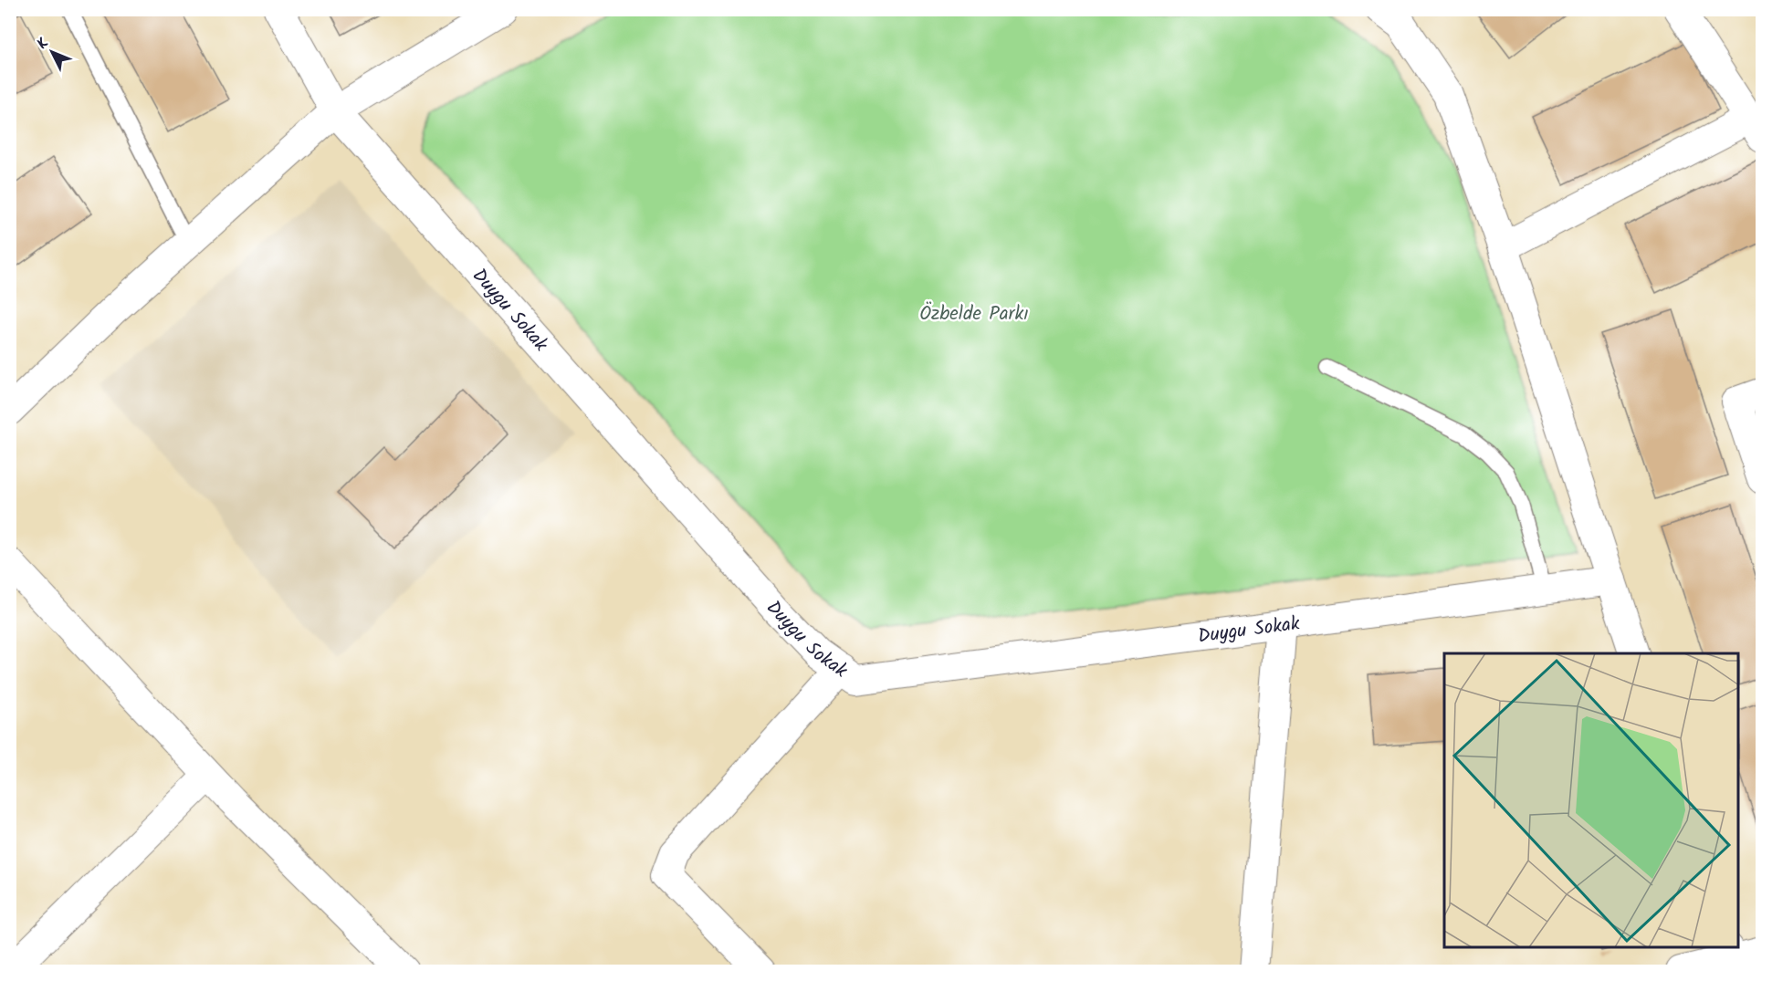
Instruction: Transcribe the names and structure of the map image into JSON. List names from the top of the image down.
{
  "streets": {
    "street": ["Duygu Sokak"]
  },
  "parks": ["Özbelde Parkı"],
  "north": "top left"
}
